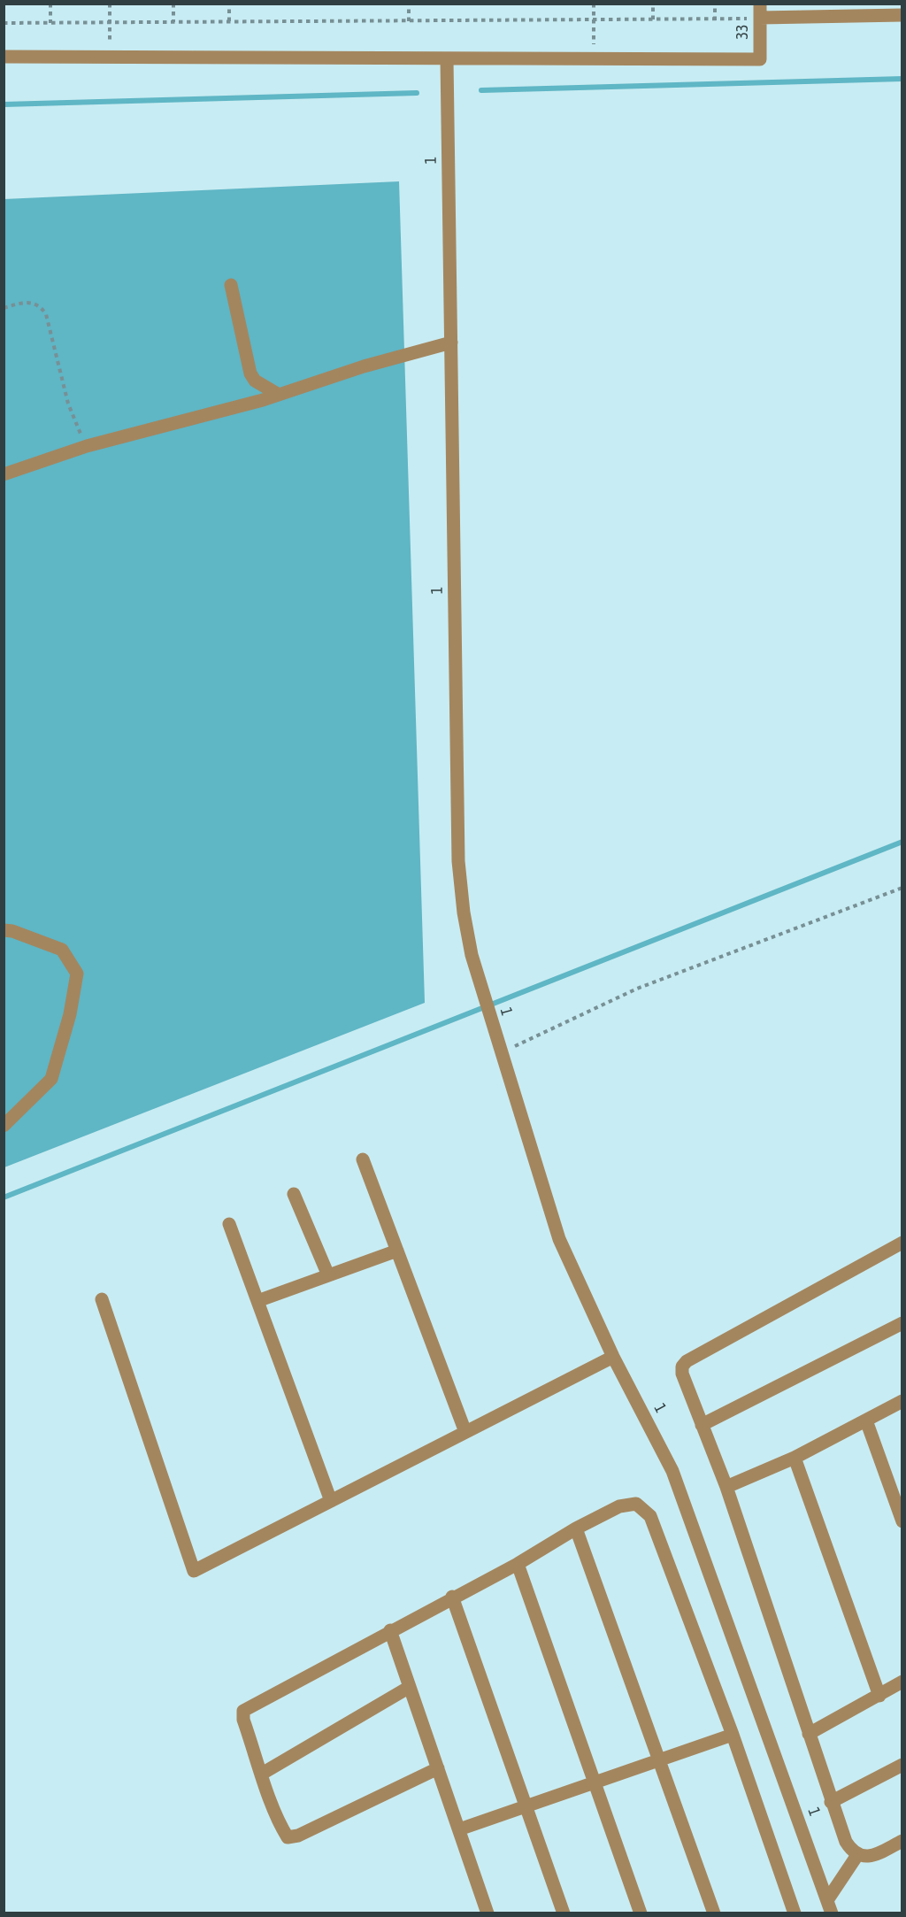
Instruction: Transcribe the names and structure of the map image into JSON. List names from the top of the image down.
{
  "streets": {
    "street": ["33", "1"]
  }
}
